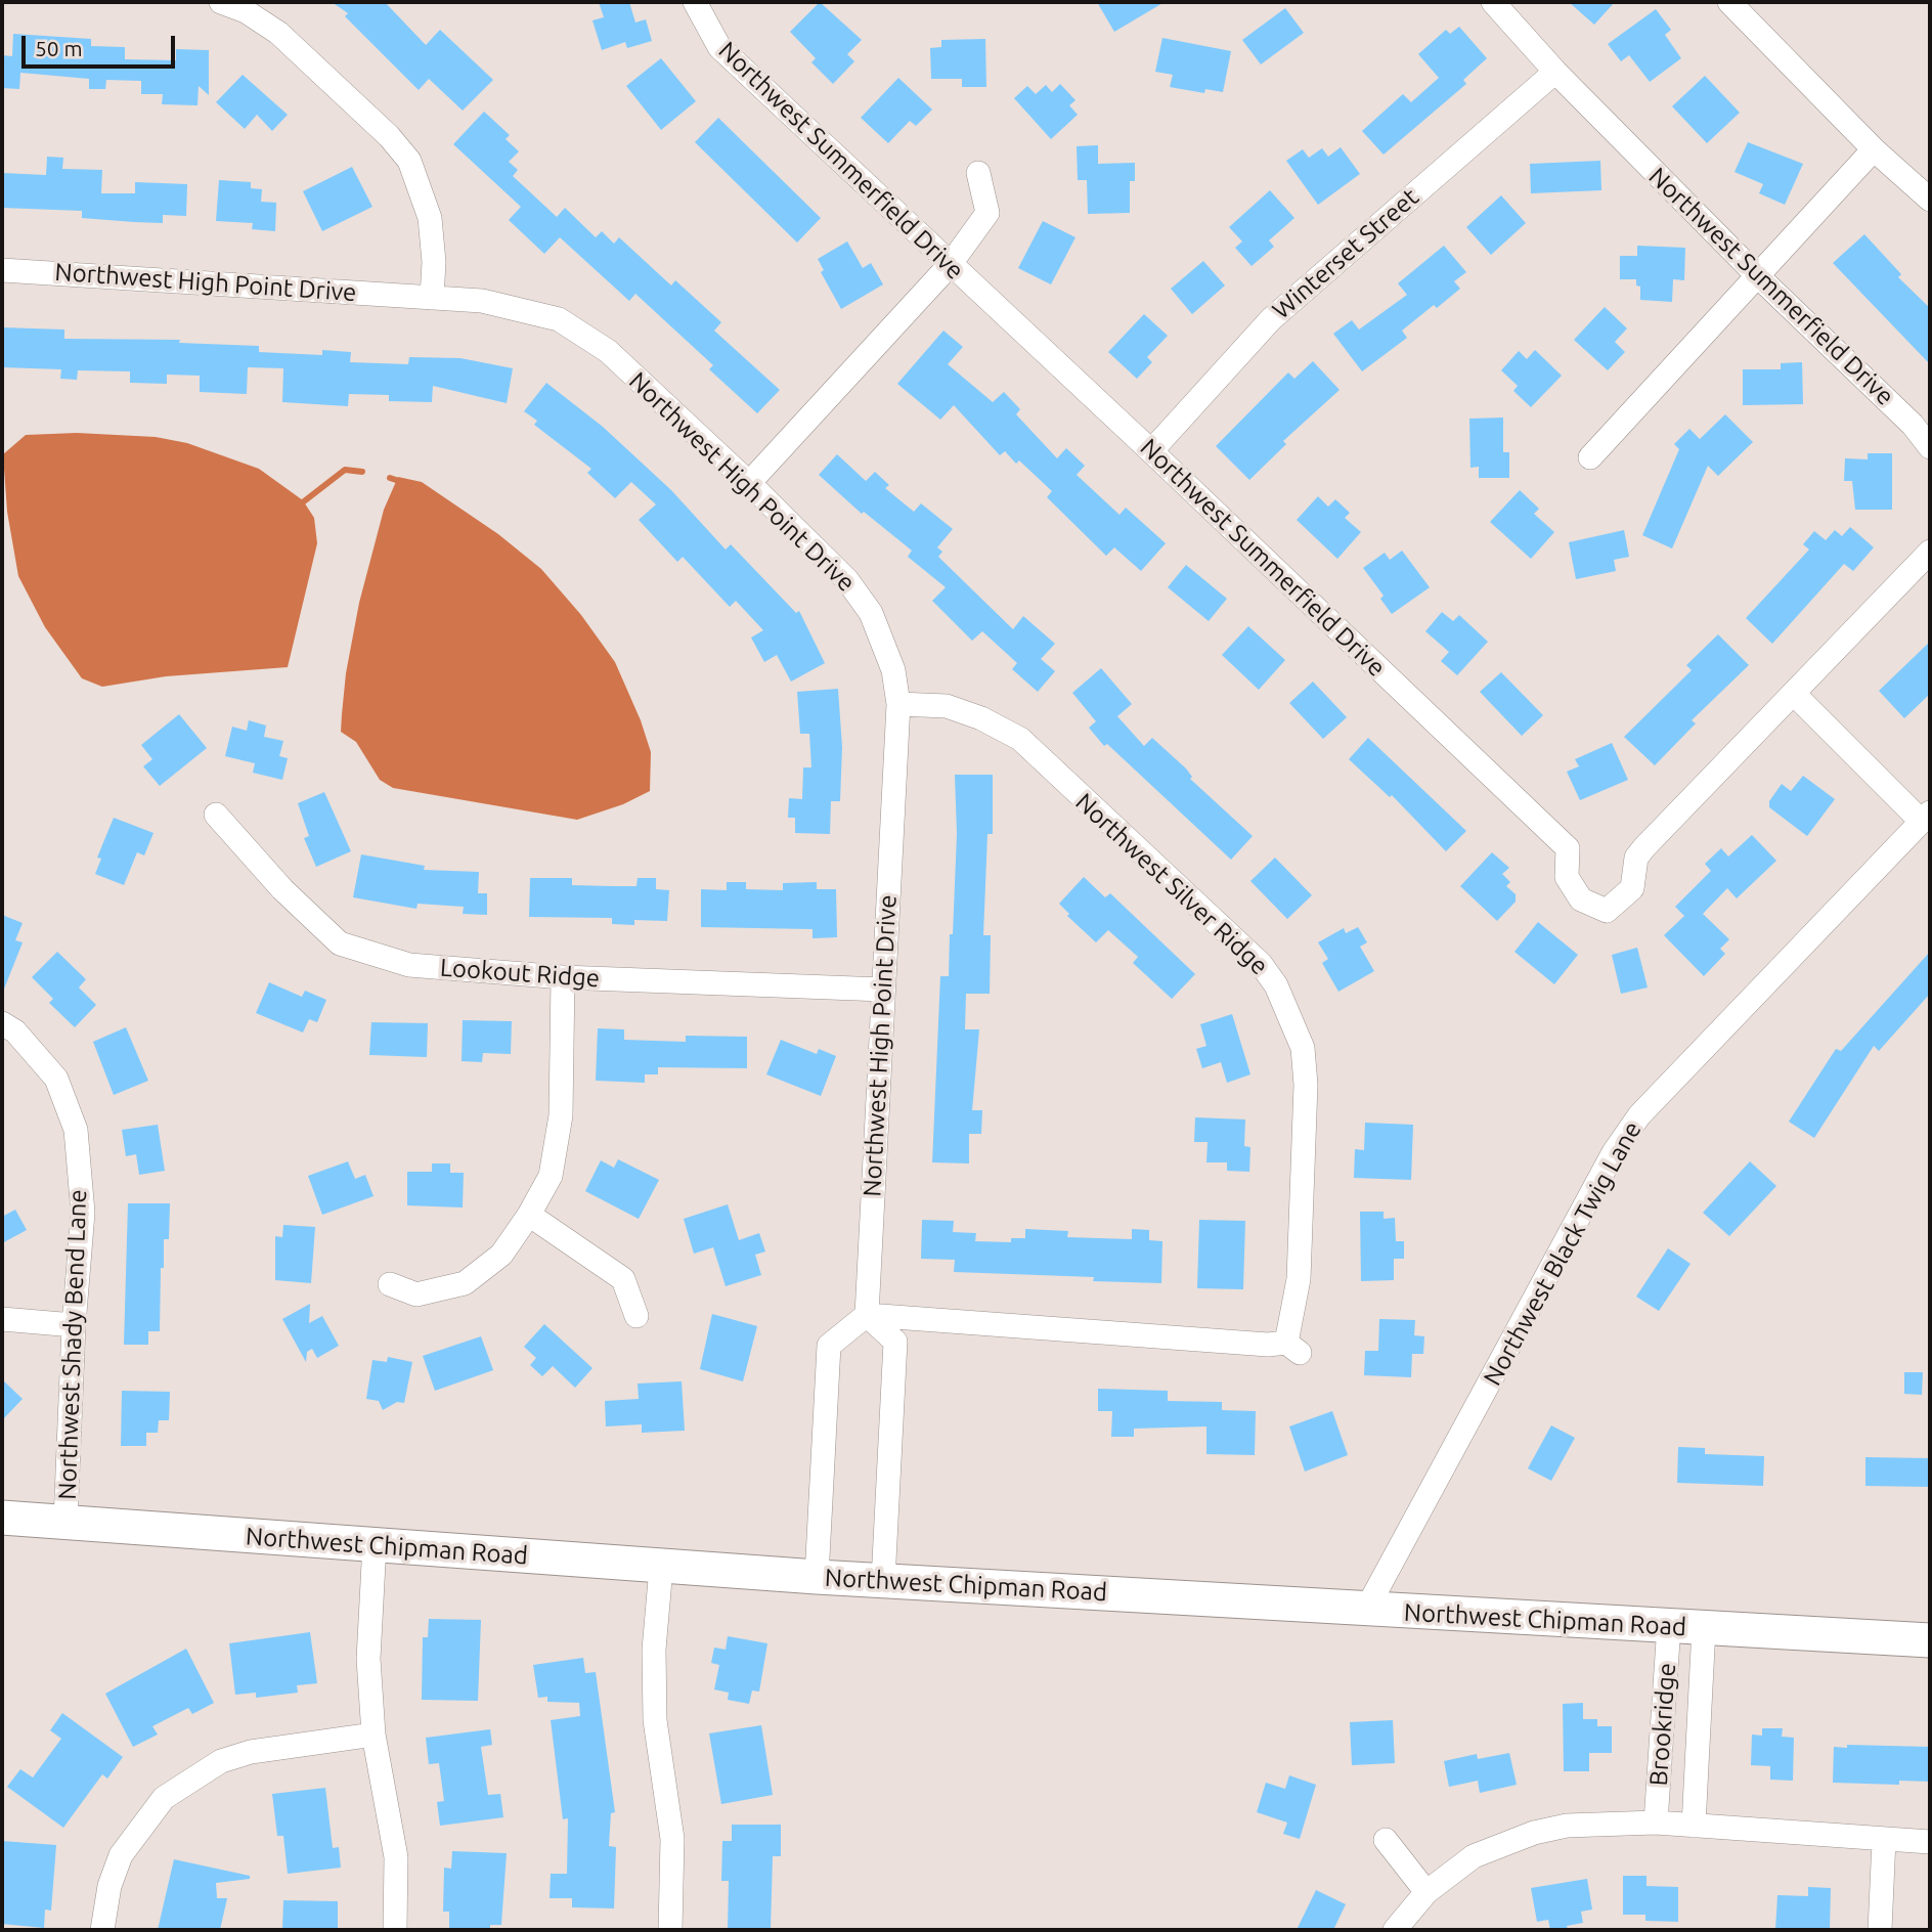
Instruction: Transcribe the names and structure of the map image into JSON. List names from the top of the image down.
{
  "streets": {
    "main road": ["Northwest Chipman Road"],
    "street": [
      "Northwest Summerfield Drive",
      "Winterset Street",
      "Northwest High Point Drive",
      "Northwest Silver Ridge",
      "Lookout Ridge",
      "Northwest Black Twig Lane",
      "Northwest Shady Bend Lane",
      "Brookridge"
    ]
  },
  "crossings": [
    ["Northwest Summerfield Drive", "Winterset Street"],
    ["Northwest High Point Drive", "Northwest Silver Ridge"],
    ["Northwest High Point Drive", "Lookout Ridge"],
    ["Northwest Black Twig Lane", "Northwest Chipman Road"],
    ["Northwest Shady Bend Lane", "Northwest Chipman Road"],
    ["Northwest Chipman Road", "Brookridge"]
  ],
  "scale_bar": "50 m"
}
